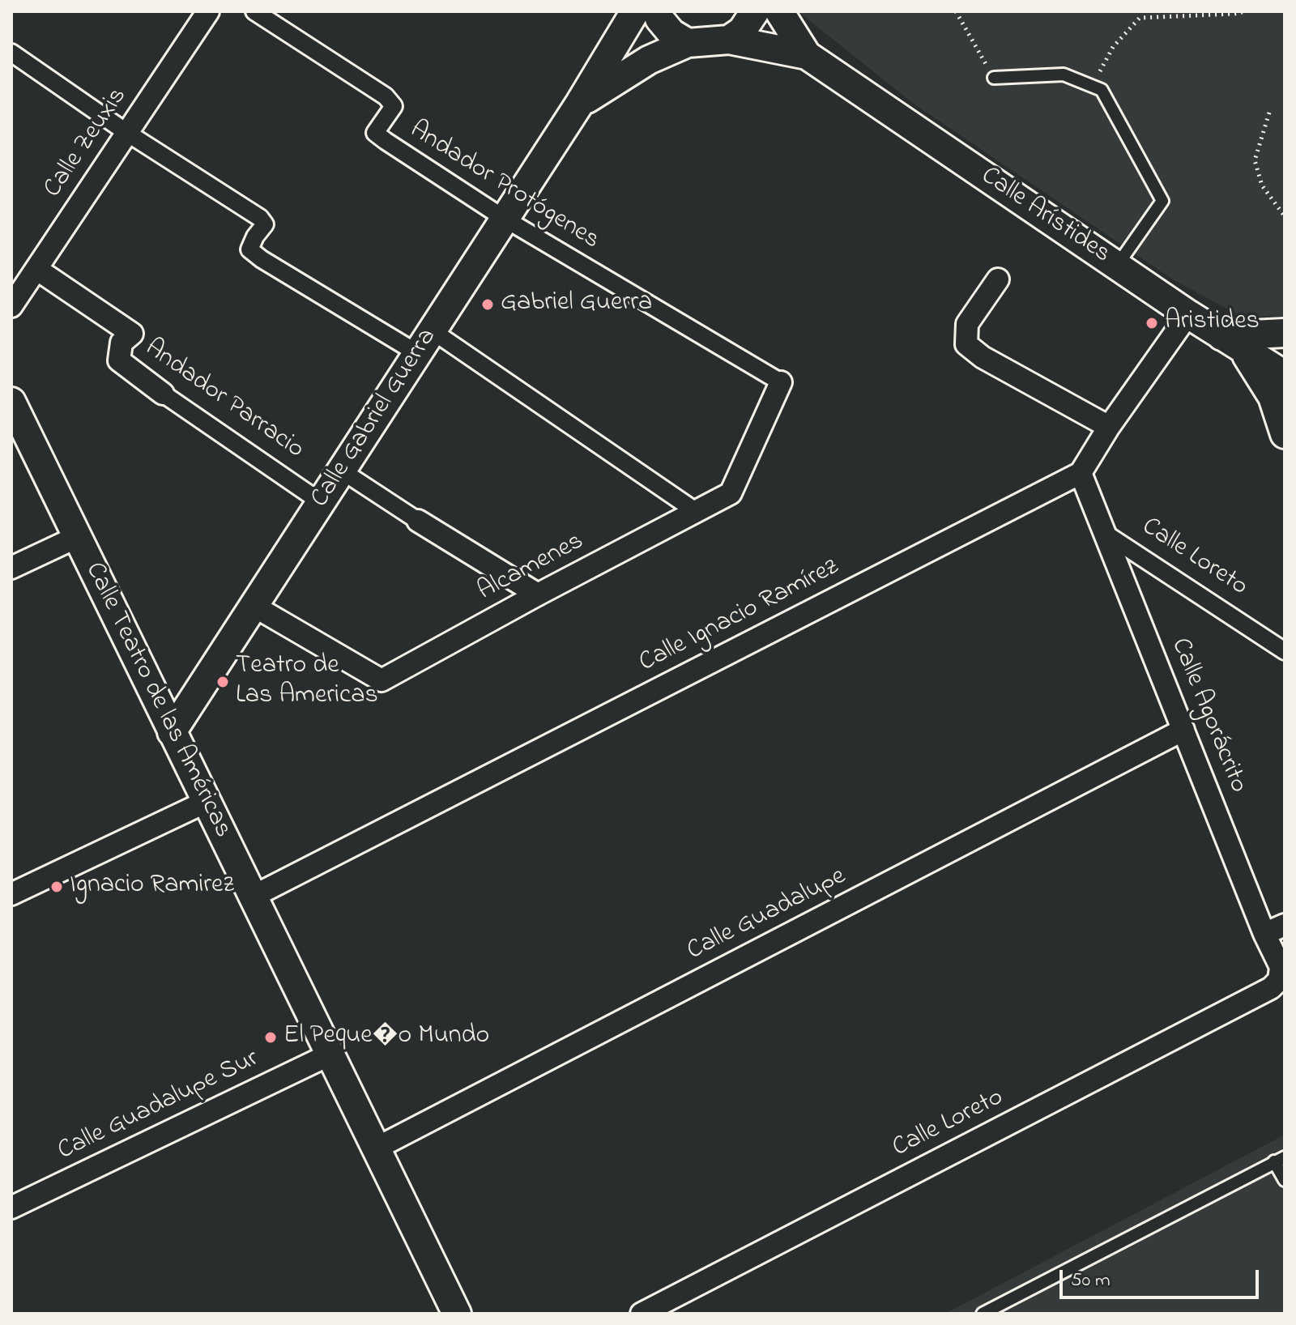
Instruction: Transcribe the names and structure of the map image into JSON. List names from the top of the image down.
{
  "streets": {
    "street": [
      "Calle Zeuxis",
      "Andador Protógenes",
      "Calle Arístides",
      "Andador Parracio",
      "Calle Gabriel Guerra",
      "Calle Loreto",
      "Alcamenes",
      "Calle Ignacio Ramírez",
      "Calle Teatro de las Américas",
      "Calle Agorácrito",
      "Calle Guadalupe",
      "Calle Guadalupe Sur"
    ]
  },
  "crossings": [
    ["Calle Zeuxis", "Andador Parracio"],
    ["Andador Protógenes", "Calle Gabriel Guerra"],
    ["Andador Protógenes", "Alcamenes"],
    ["Calle Arístides", "Calle Gabriel Guerra"],
    ["Andador Parracio", "Calle Gabriel Guerra"],
    ["Calle Gabriel Guerra", "Alcamenes"],
    ["Calle Gabriel Guerra", "Calle Teatro de las Américas"],
    ["Calle Loreto", "Calle Agorácrito"],
    ["Calle Ignacio Ramírez", "Calle Teatro de las Américas"],
    ["Calle Ignacio Ramírez", "Calle Agorácrito"],
    ["Calle Teatro de las Américas", "Calle Guadalupe"],
    ["Calle Teatro de las Américas", "Calle Guadalupe Sur"],
    ["Calle Agorácrito", "Calle Guadalupe"]
  ],
  "places": [
    "Gabriel Guerra",
    "Aristides",
    "Teatro de Las Americas",
    "Ignacio Ramirez",
    "El Peque�o Mundo"
  ],
  "scale_bar": "50 m"
}
